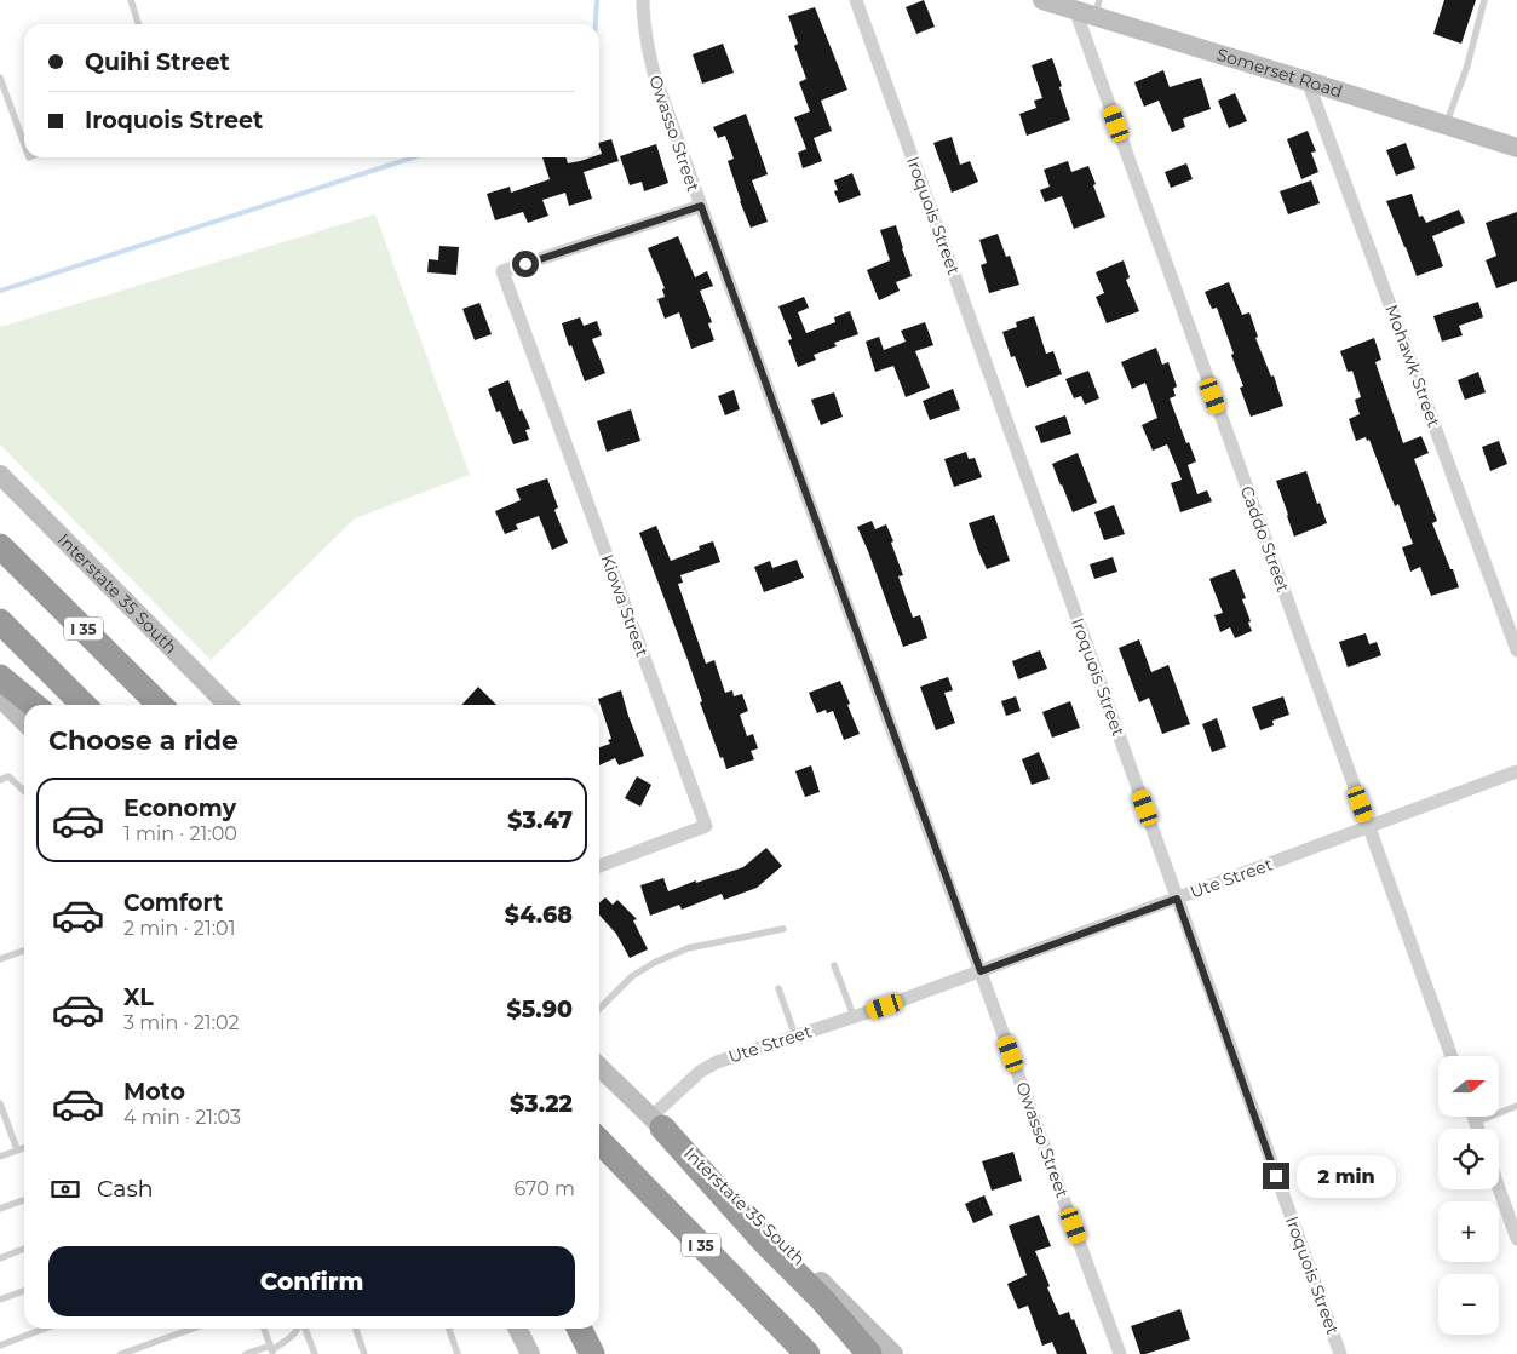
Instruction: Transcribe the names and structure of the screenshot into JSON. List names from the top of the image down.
{
  "streets": {
    "highway": ["I 35"],
    "main road": ["Somerset Road", "Interstate 35 South"],
    "street": [
      "Owasso Street",
      "Iroquois Street",
      "Mohawk Street",
      "Caddo Street",
      "Kiowa Street",
      "Ute Street"
    ]
  },
  "crossings": [
    ["Somerset Road", "Mohawk Street"],
    ["Somerset Road", "Caddo Street"],
    ["Owasso Street", "Kiowa Street"],
    ["Owasso Street", "Ute Street"],
    ["Iroquois Street", "Ute Street"],
    ["Caddo Street", "Ute Street"],
    ["Interstate 35 South", "Ute Street"]
  ],
  "north": "right",
  "page": {
    "banner": ["Quihi Street", "Iroquois Street"],
    "heading": "Choose a ride",
    "list": [
      {
        "name": "Economy",
        "note": "1 min · 21:00",
        "value": "$3.47"
      },
      {
        "name": "Comfort",
        "note": "2 min · 21:01",
        "value": "$4.68"
      },
      {
        "name": "XL",
        "note": "3 min · 21:02",
        "value": "$5.90"
      },
      {
        "name": "Moto",
        "note": "4 min · 21:03",
        "value": "$3.22"
      }
    ],
    "map_buttons": ["+", "−"],
    "bubble": "2 min",
    "pay": ["Cash", "670 m"],
    "buttons": "Confirm"
  }
}
